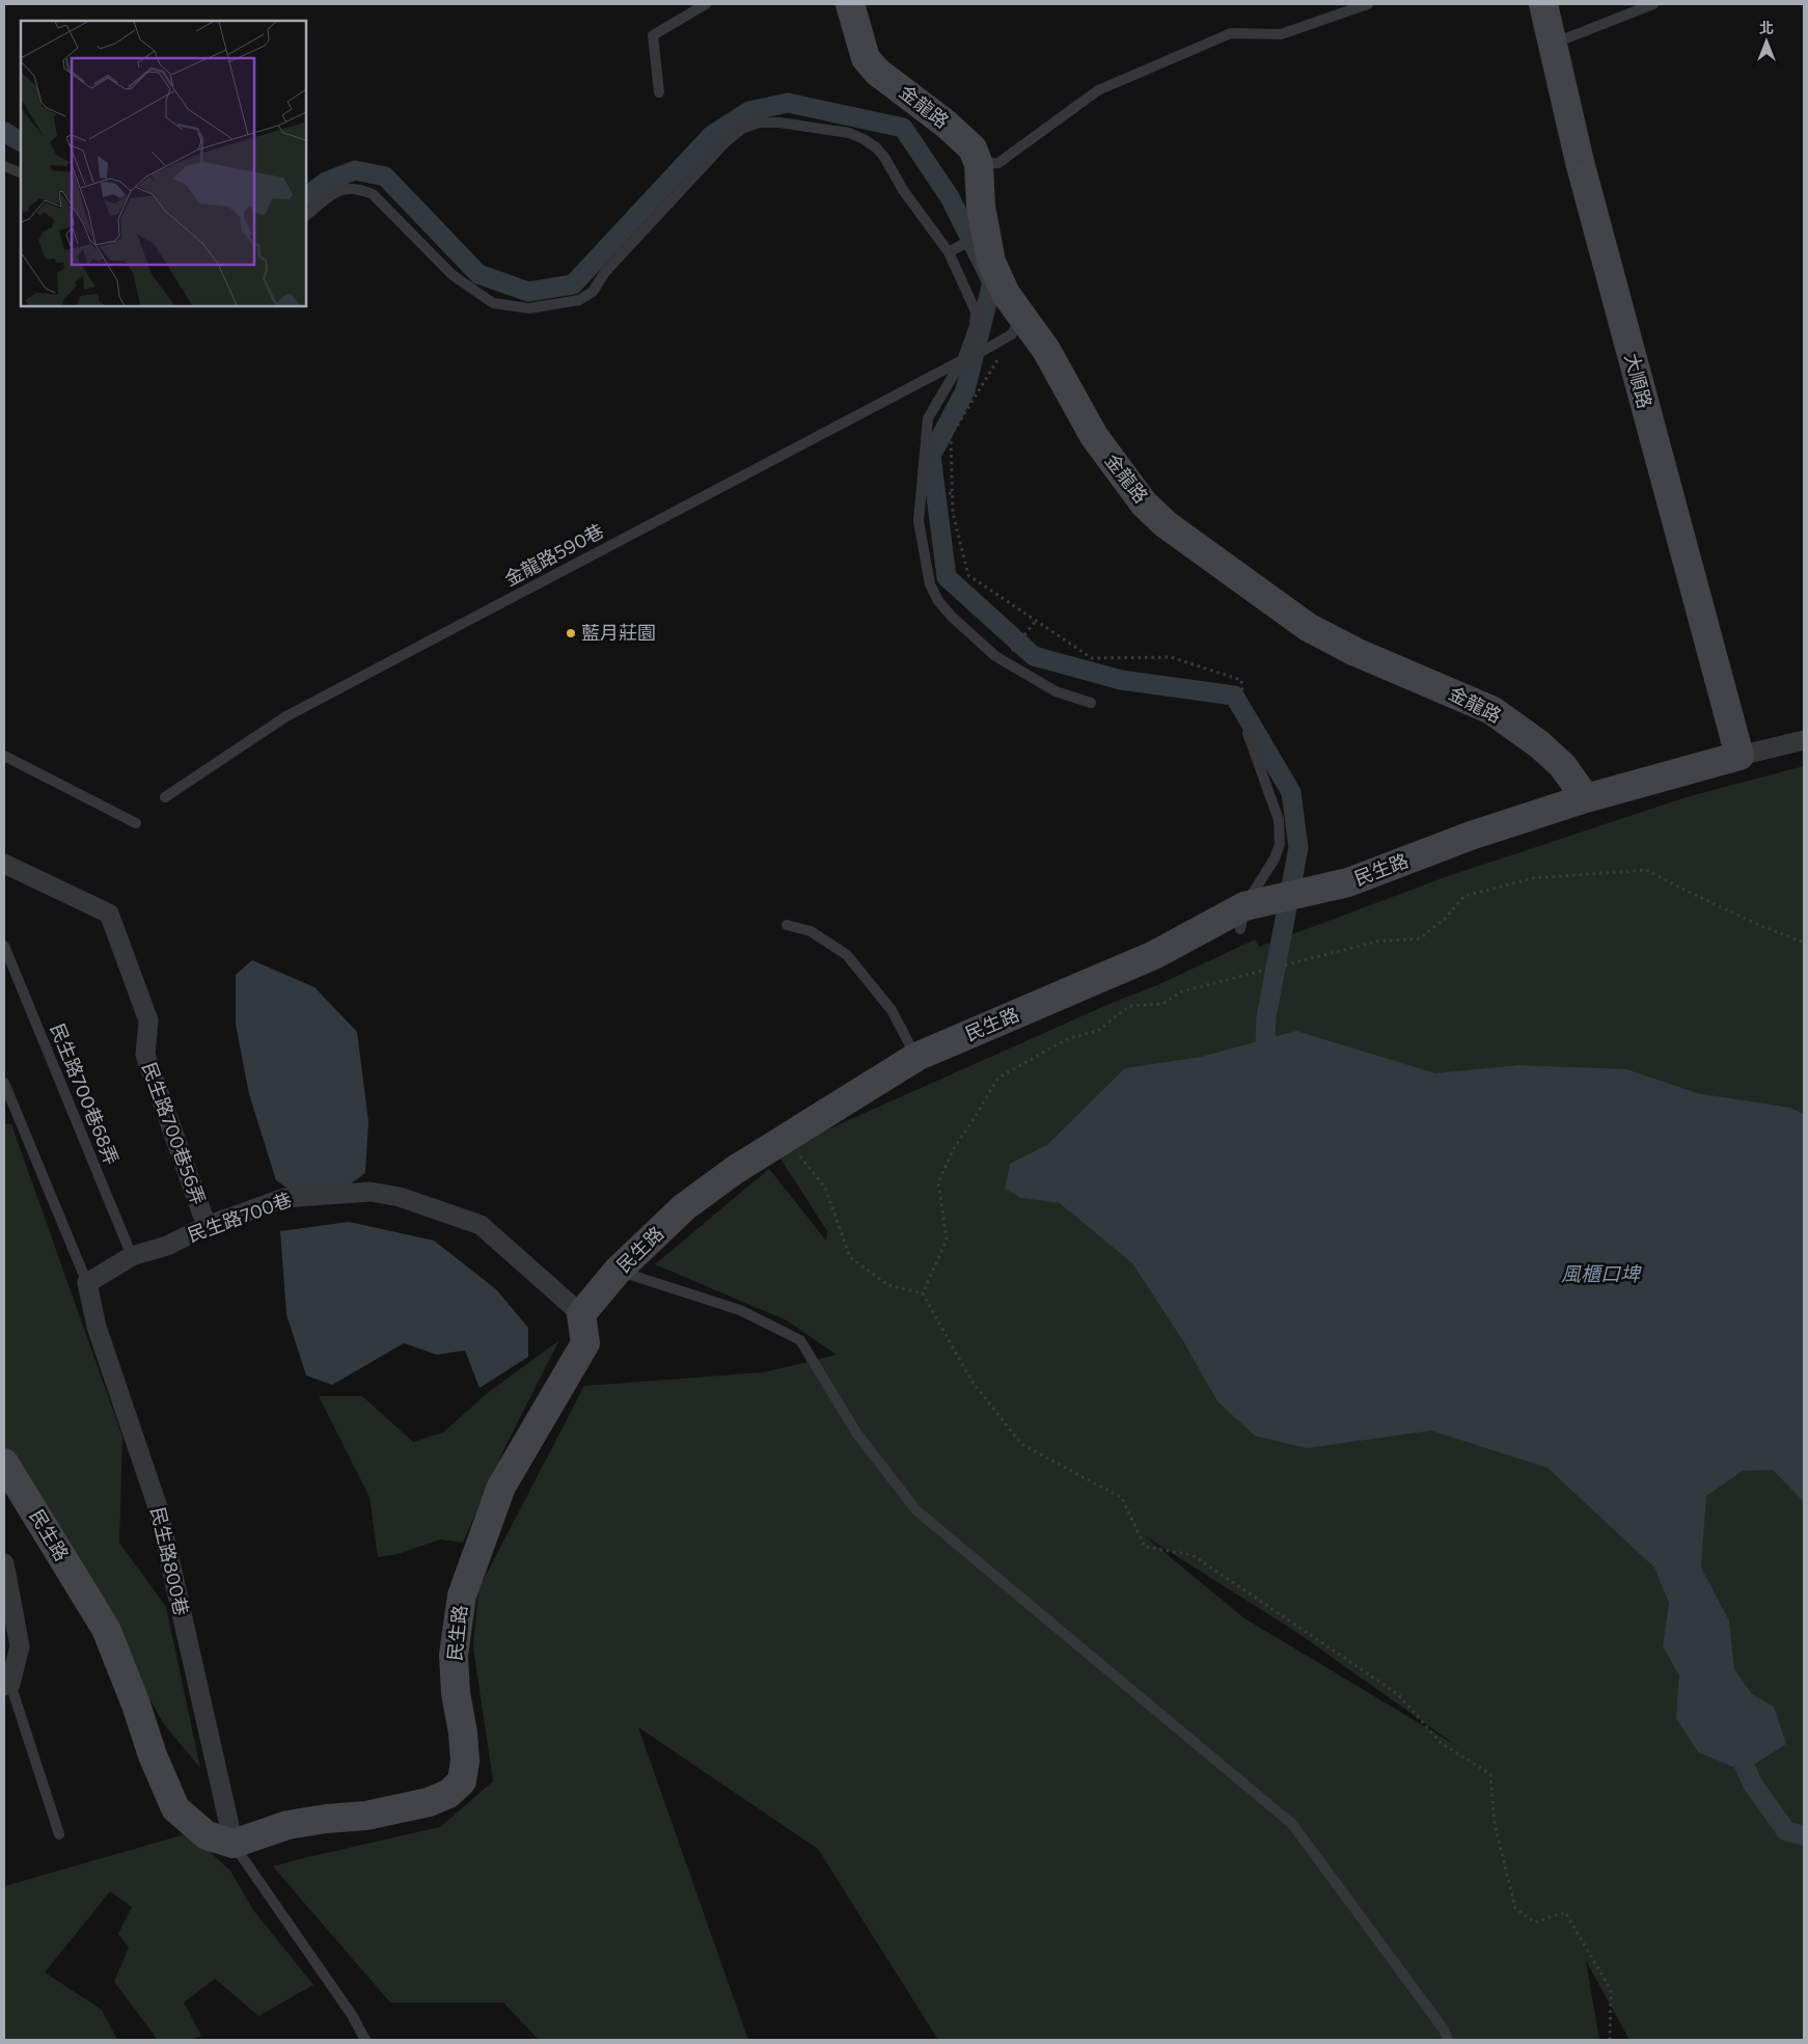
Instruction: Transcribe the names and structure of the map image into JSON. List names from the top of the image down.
{
  "streets": {
    "street": [
      "金龍路",
      "大順路",
      "民生路",
      "民生路700巷56弄",
      "民生路700巷",
      "民生路800巷"
    ],
    "lane": ["金龍路590巷", "民生路700巷68弄"]
  },
  "crossings": [
    ["金龍路", "金龍路590巷"],
    ["金龍路", "民生路"],
    ["大順路", "民生路"],
    ["民生路", "民生路700巷"],
    ["民生路", "民生路800巷"],
    ["民生路700巷68弄", "民生路700巷"],
    ["民生路700巷56弄", "民生路700巷"],
    ["民生路700巷", "民生路800巷"]
  ],
  "water": ["風櫃口埤"],
  "places": ["藍月莊園"],
  "north": "top"
}
